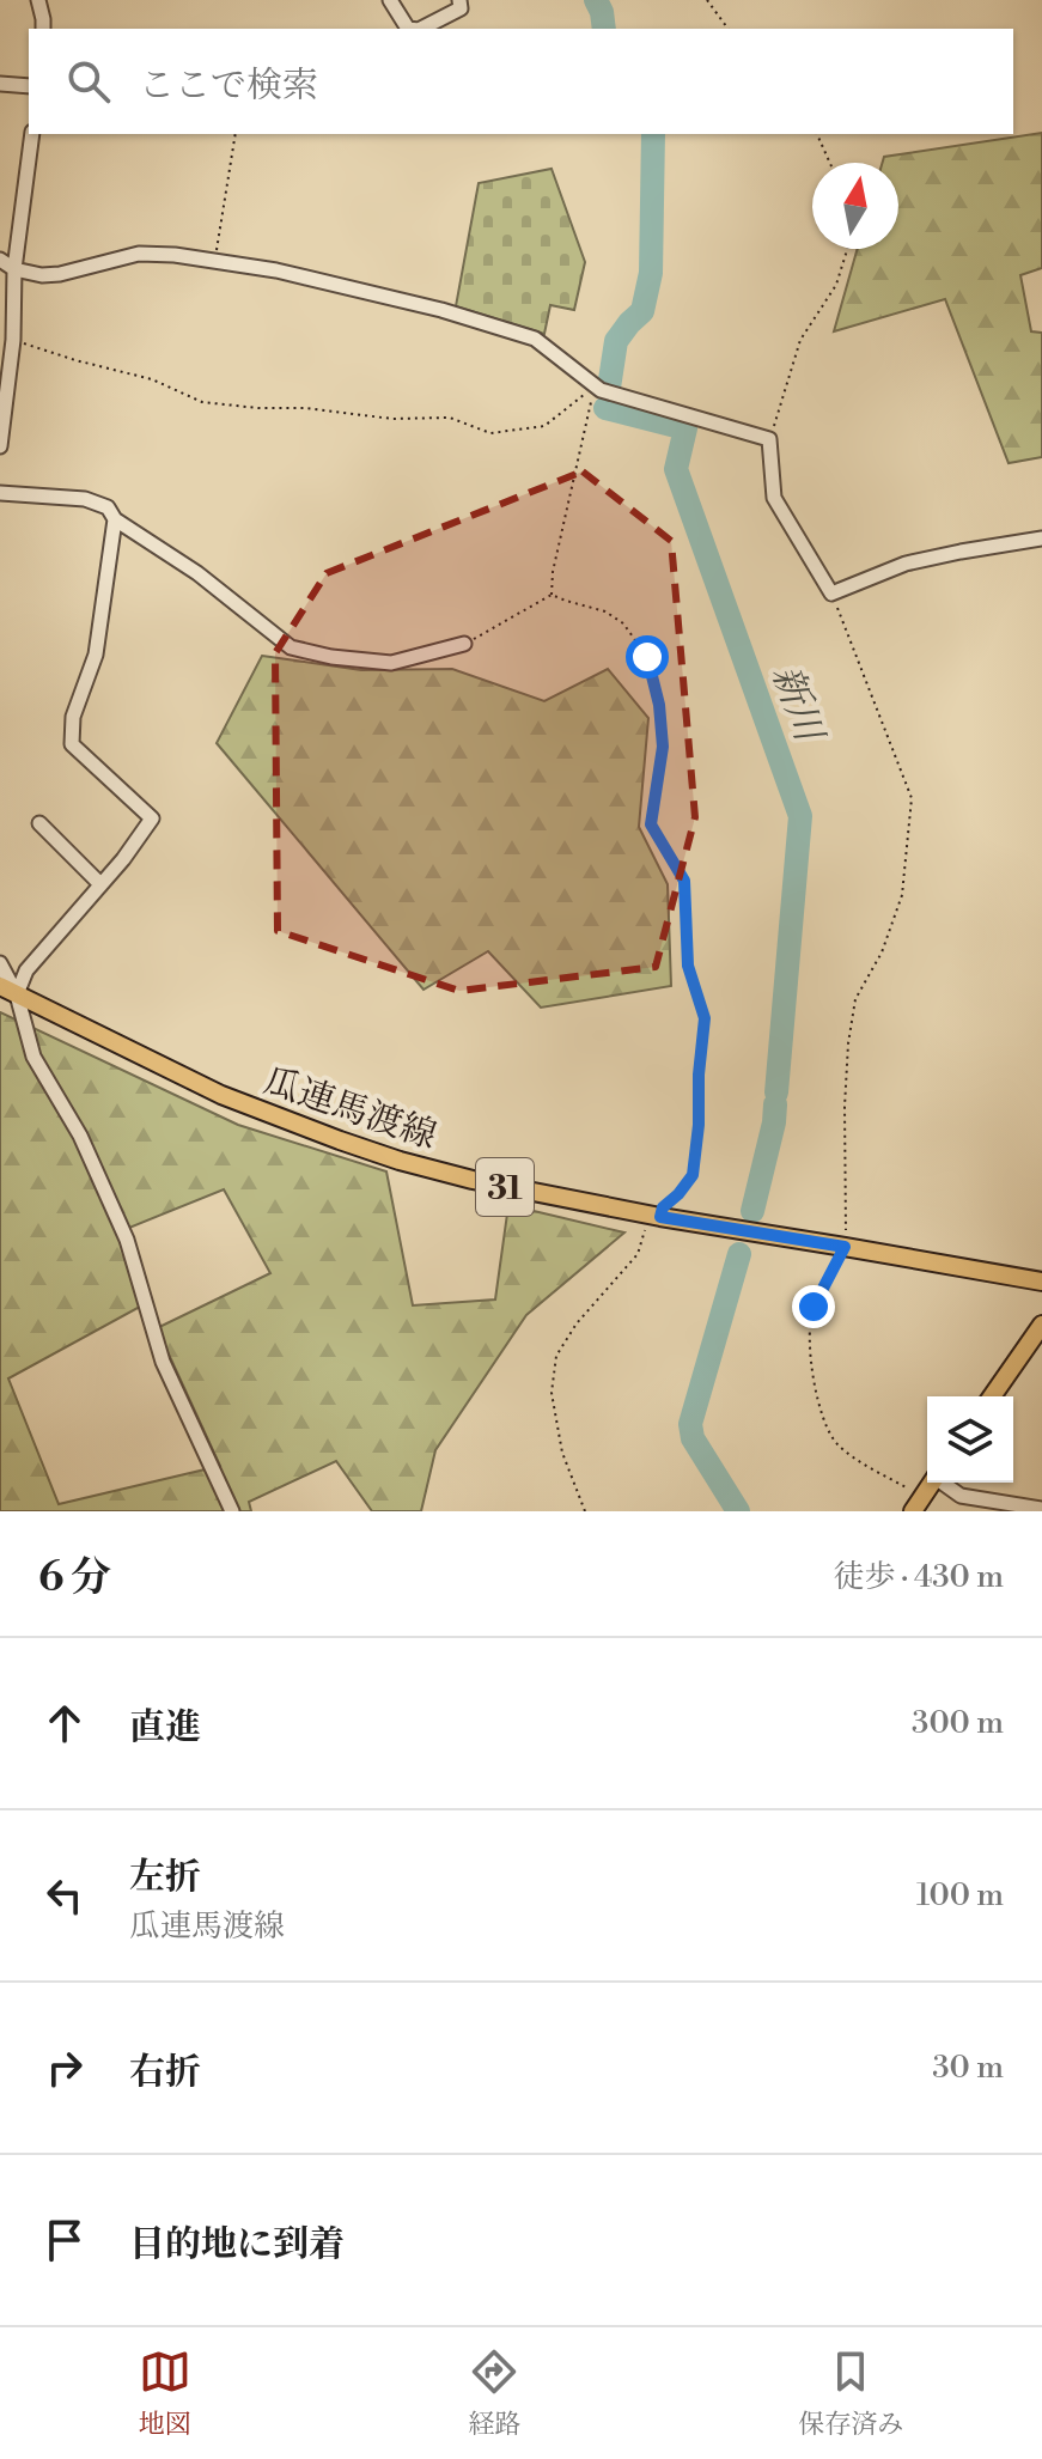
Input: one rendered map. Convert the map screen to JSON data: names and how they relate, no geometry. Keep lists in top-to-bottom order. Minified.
{"streets":{"main road":["瓜連馬渡線","31"]},"water":["新川"],"north":"top","page":{"search":"ここで検索","heading":["6 分","徒歩 · 430 m"],"list":[["直進","300 m"],["左折","瓜連馬渡線","100 m"],["右折","30 m"],"目的地に到着"],"nav":["地図","経路","保存済み"]}}
